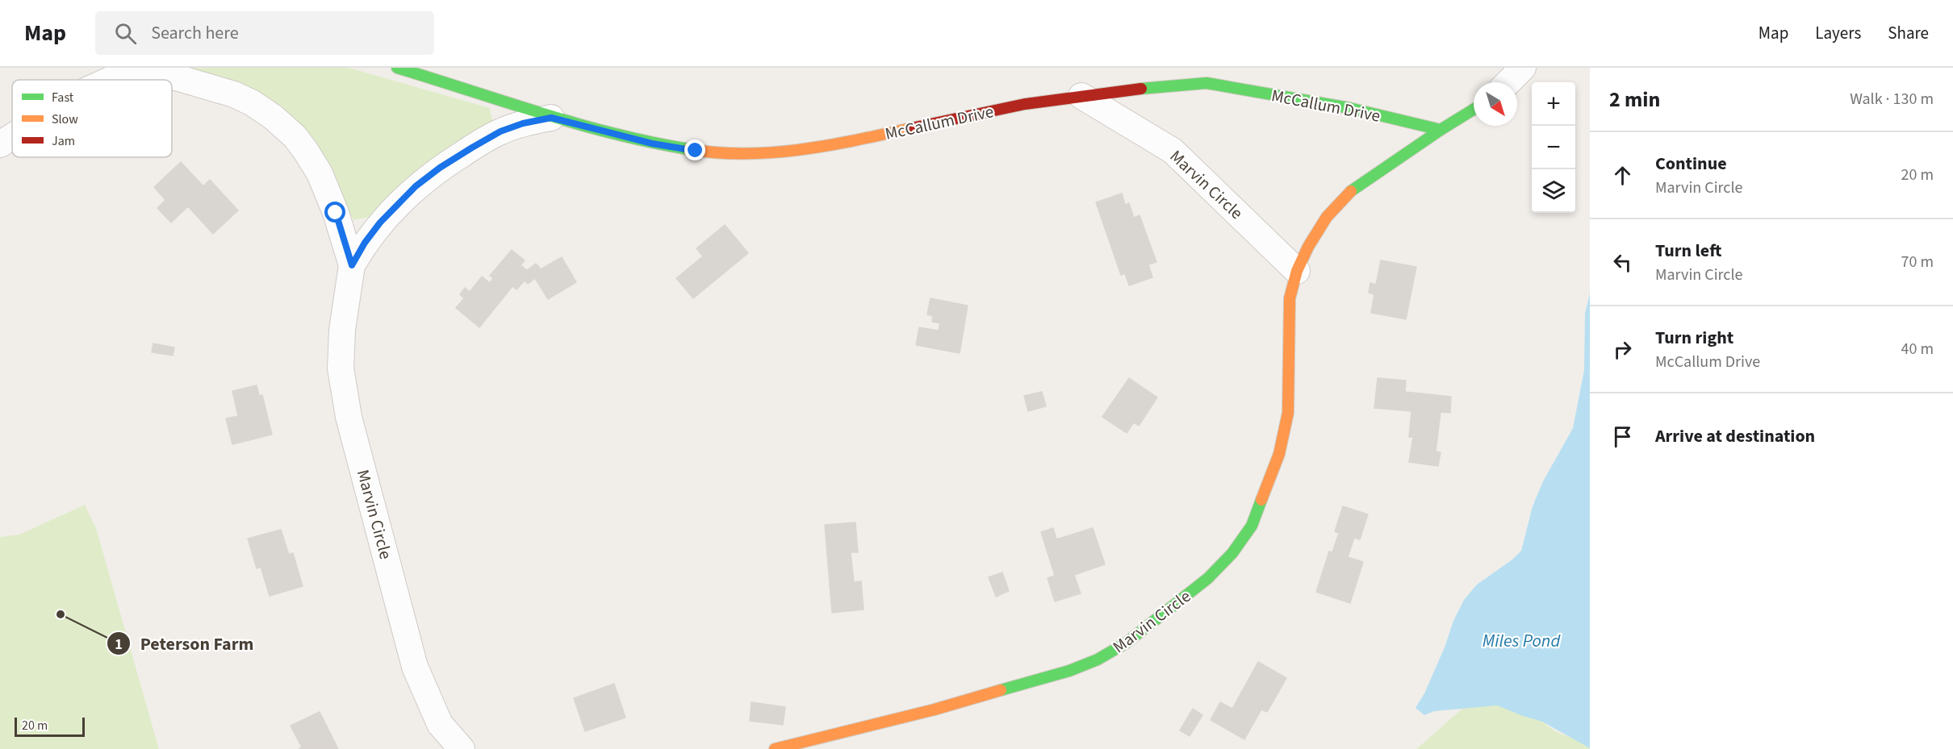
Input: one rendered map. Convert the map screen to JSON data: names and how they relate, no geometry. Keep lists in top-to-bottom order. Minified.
{"streets":{"street":["McCallum Drive","Marvin Circle"]},"crossings":[["McCallum Drive","Marvin Circle"]],"water":["Miles Pond"],"places":["Peterson Farm"],"legend":["Fast","Slow","Jam"],"scale_bar":"20 m","north":"bottom right","page":{"header":"Map","search":"Search here","nav":["Map","Layers","Share"],"heading":["2 min","Walk · 130 m"],"map_buttons":["+","−"],"list":[["Continue","Marvin Circle","20 m"],["Turn left","Marvin Circle","70 m"],["Turn right","McCallum Drive","40 m"],"Arrive at destination"],"scale":"20 m"}}
